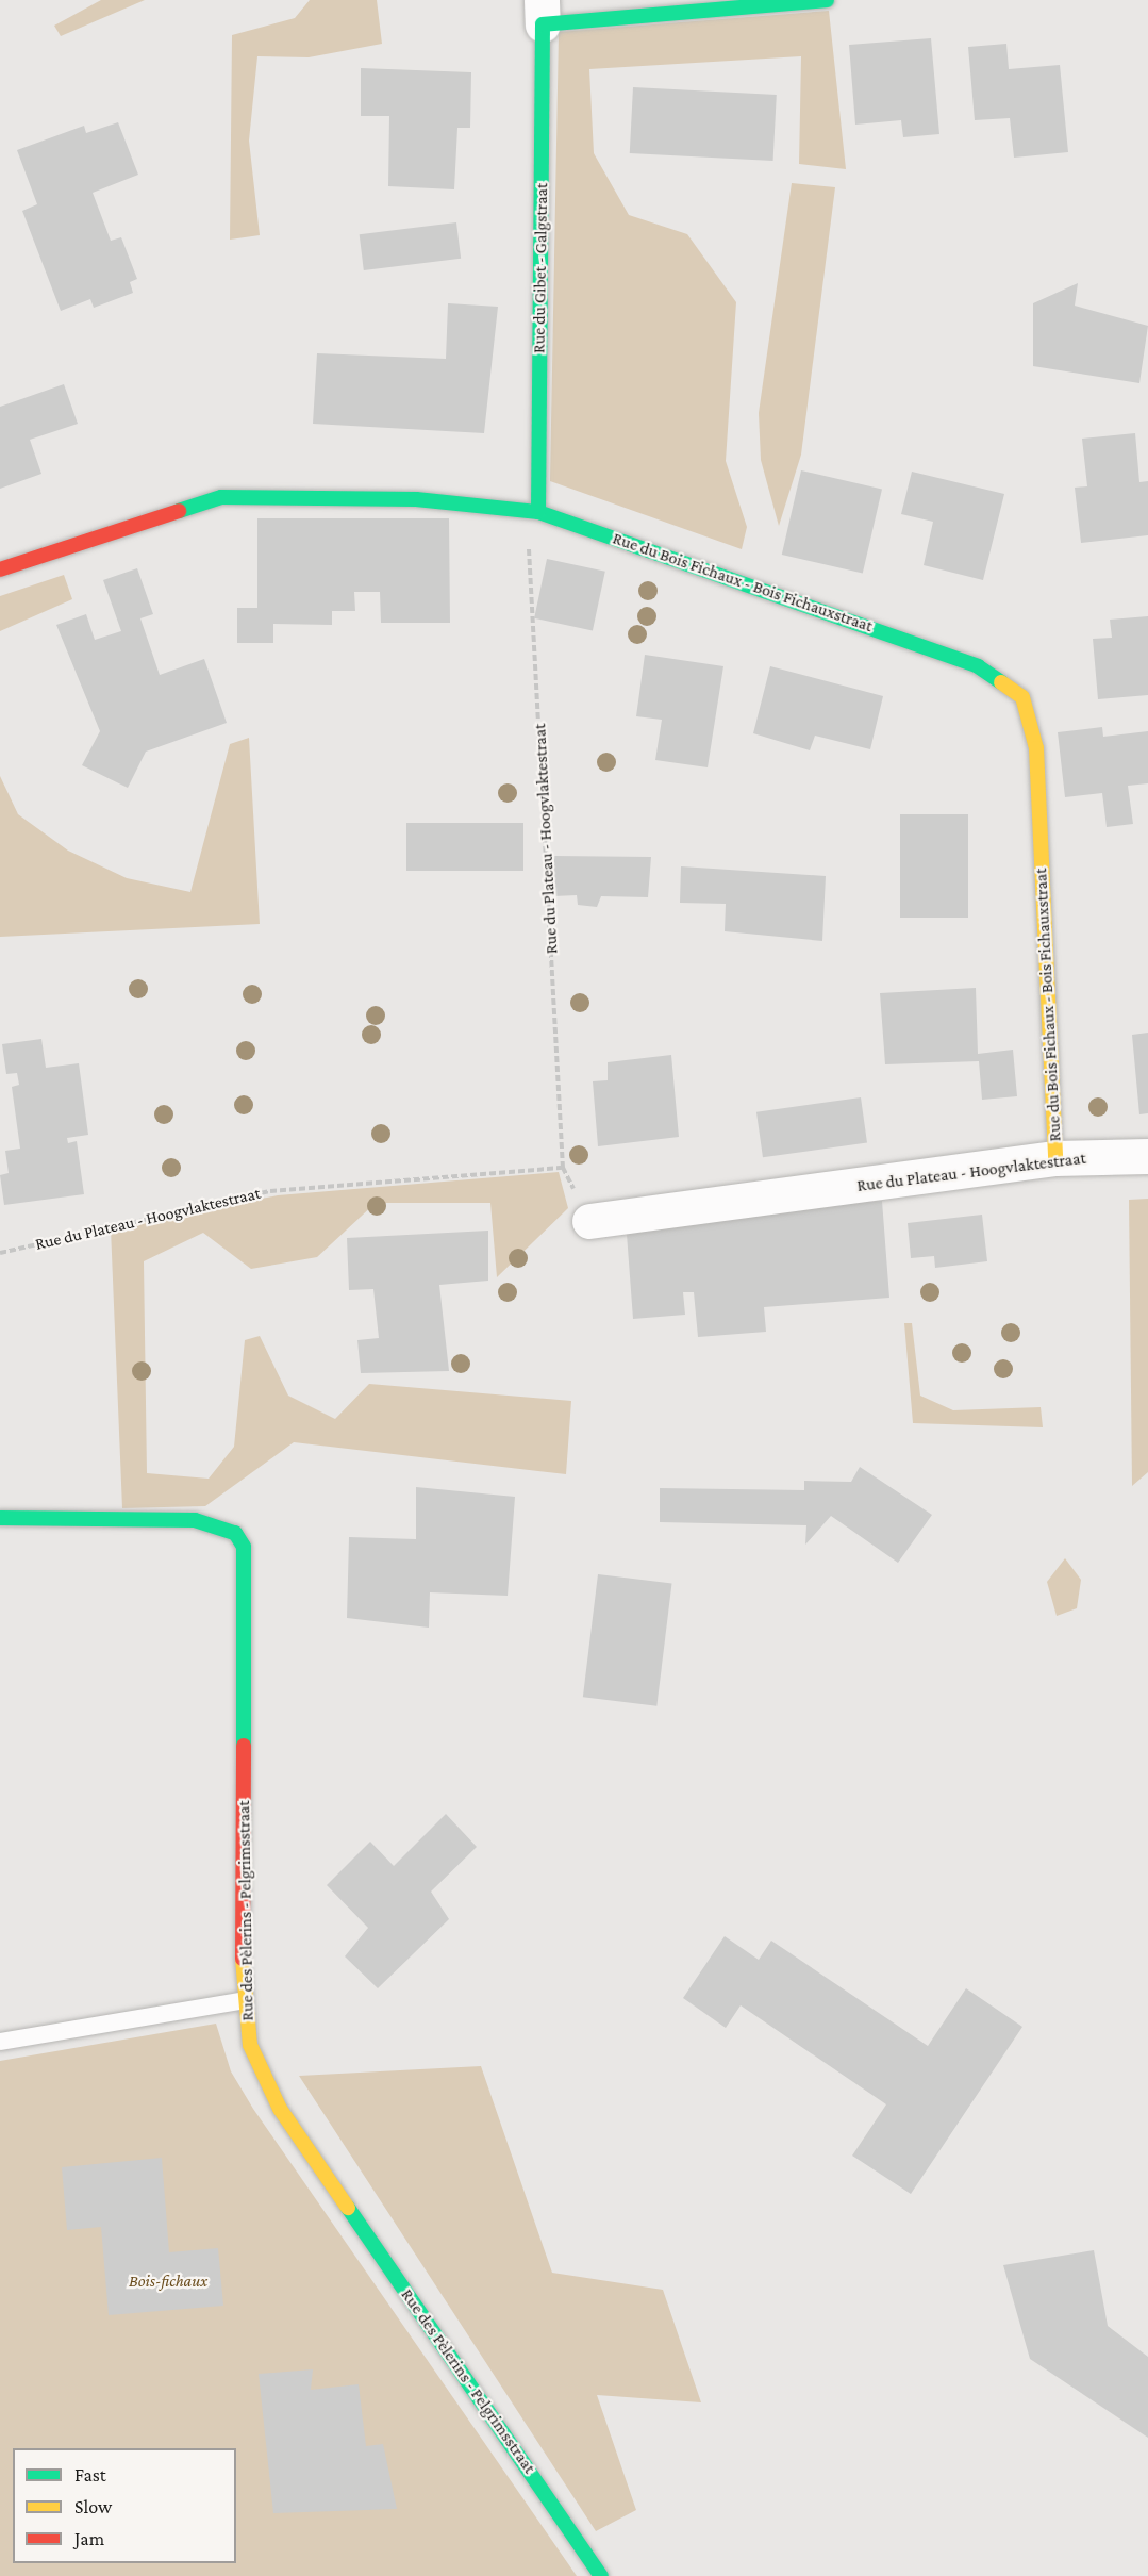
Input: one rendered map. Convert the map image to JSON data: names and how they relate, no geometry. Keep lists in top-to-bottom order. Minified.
{"streets":{"street":["Rue du Gibet - Galgstraat","Rue du Bois Fichaux - Bois Fichauxstraat","Rue du Plateau - Hoogvlaktestraat","Rue des Pèlerins - Pelgrimsstraat"]},"crossings":[["Rue du Gibet - Galgstraat","Rue du Bois Fichaux - Bois Fichauxstraat"],["Rue du Gibet - Galgstraat","Rue du Plateau - Hoogvlaktestraat"],["Rue du Bois Fichaux - Bois Fichauxstraat","Rue du Plateau - Hoogvlaktestraat"]],"parks":["Bois-fichaux"],"legend":["Fast","Slow","Jam"]}
